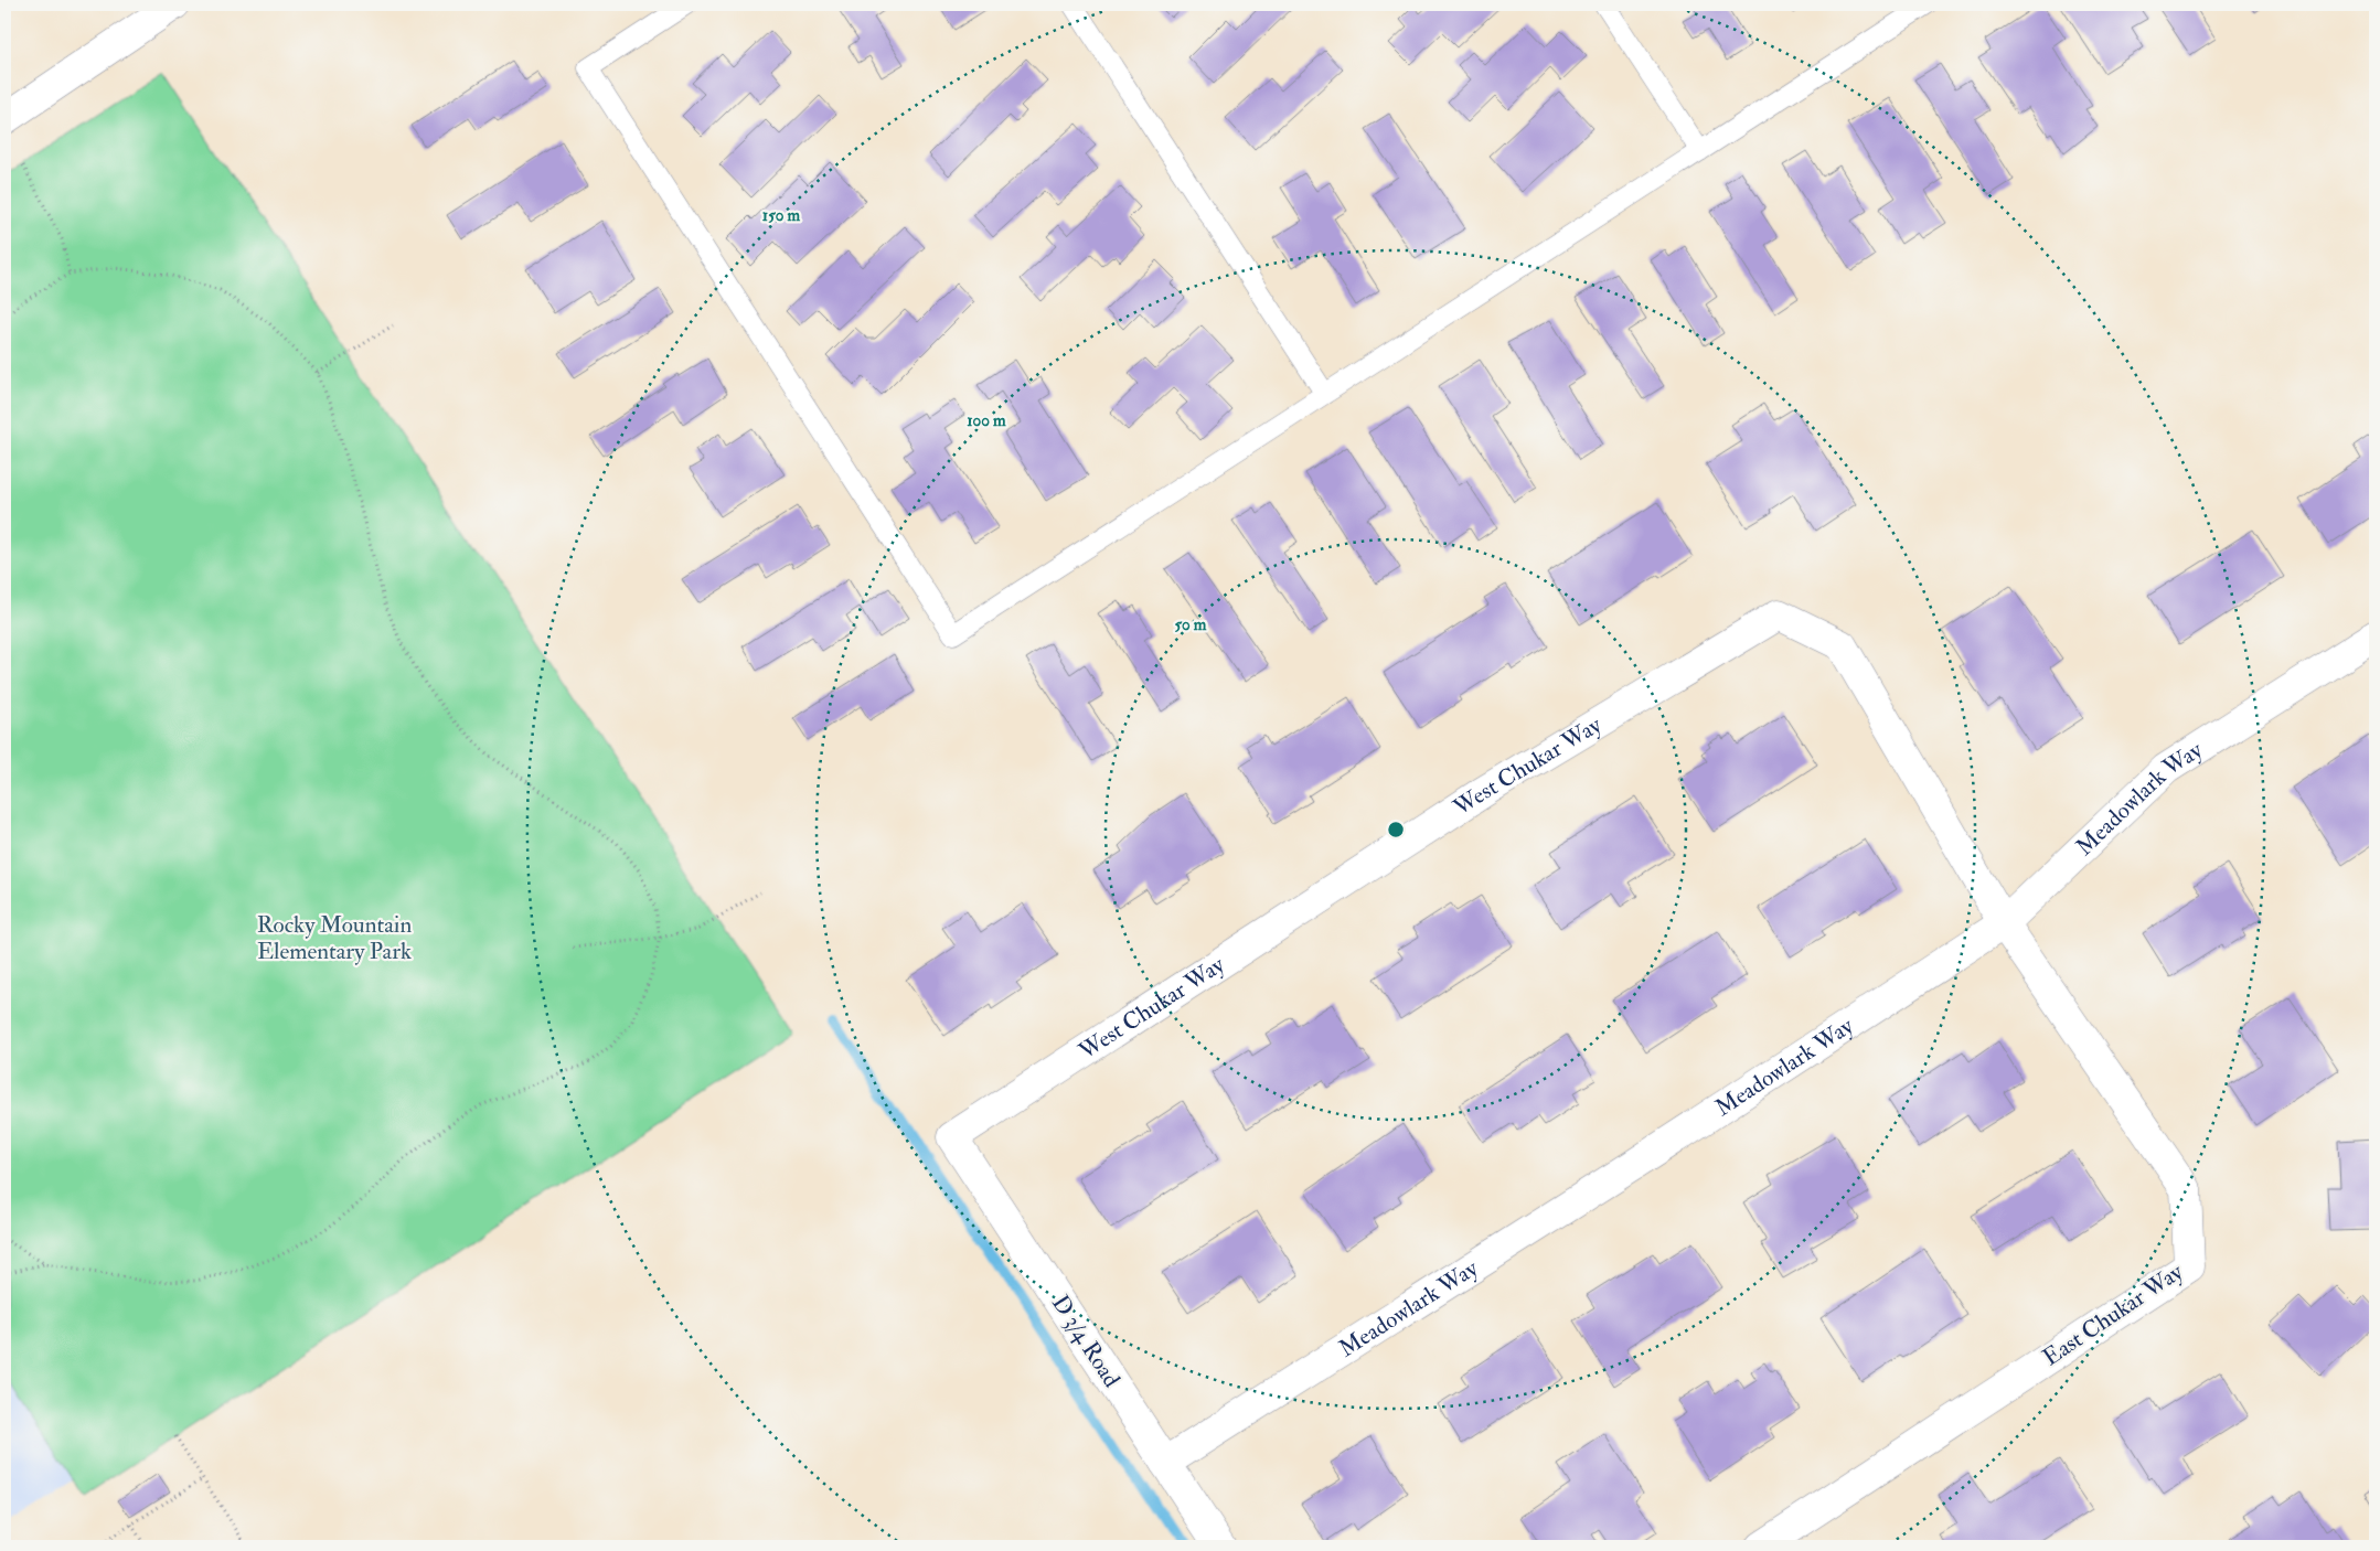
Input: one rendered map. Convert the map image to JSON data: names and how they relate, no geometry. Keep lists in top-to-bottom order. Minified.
{"streets":{"street":["West Chukar Way","Meadowlark Way","East Chukar Way","D 3/4 Road"]},"crossings":[["West Chukar Way","Meadowlark Way"],["West Chukar Way","East Chukar Way"],["West Chukar Way","D 3/4 Road"],["Meadowlark Way","East Chukar Way"],["Meadowlark Way","D 3/4 Road"]],"parks":["Rocky Mountain Elementary Park"],"rings":["150 m","100 m","50 m"]}
